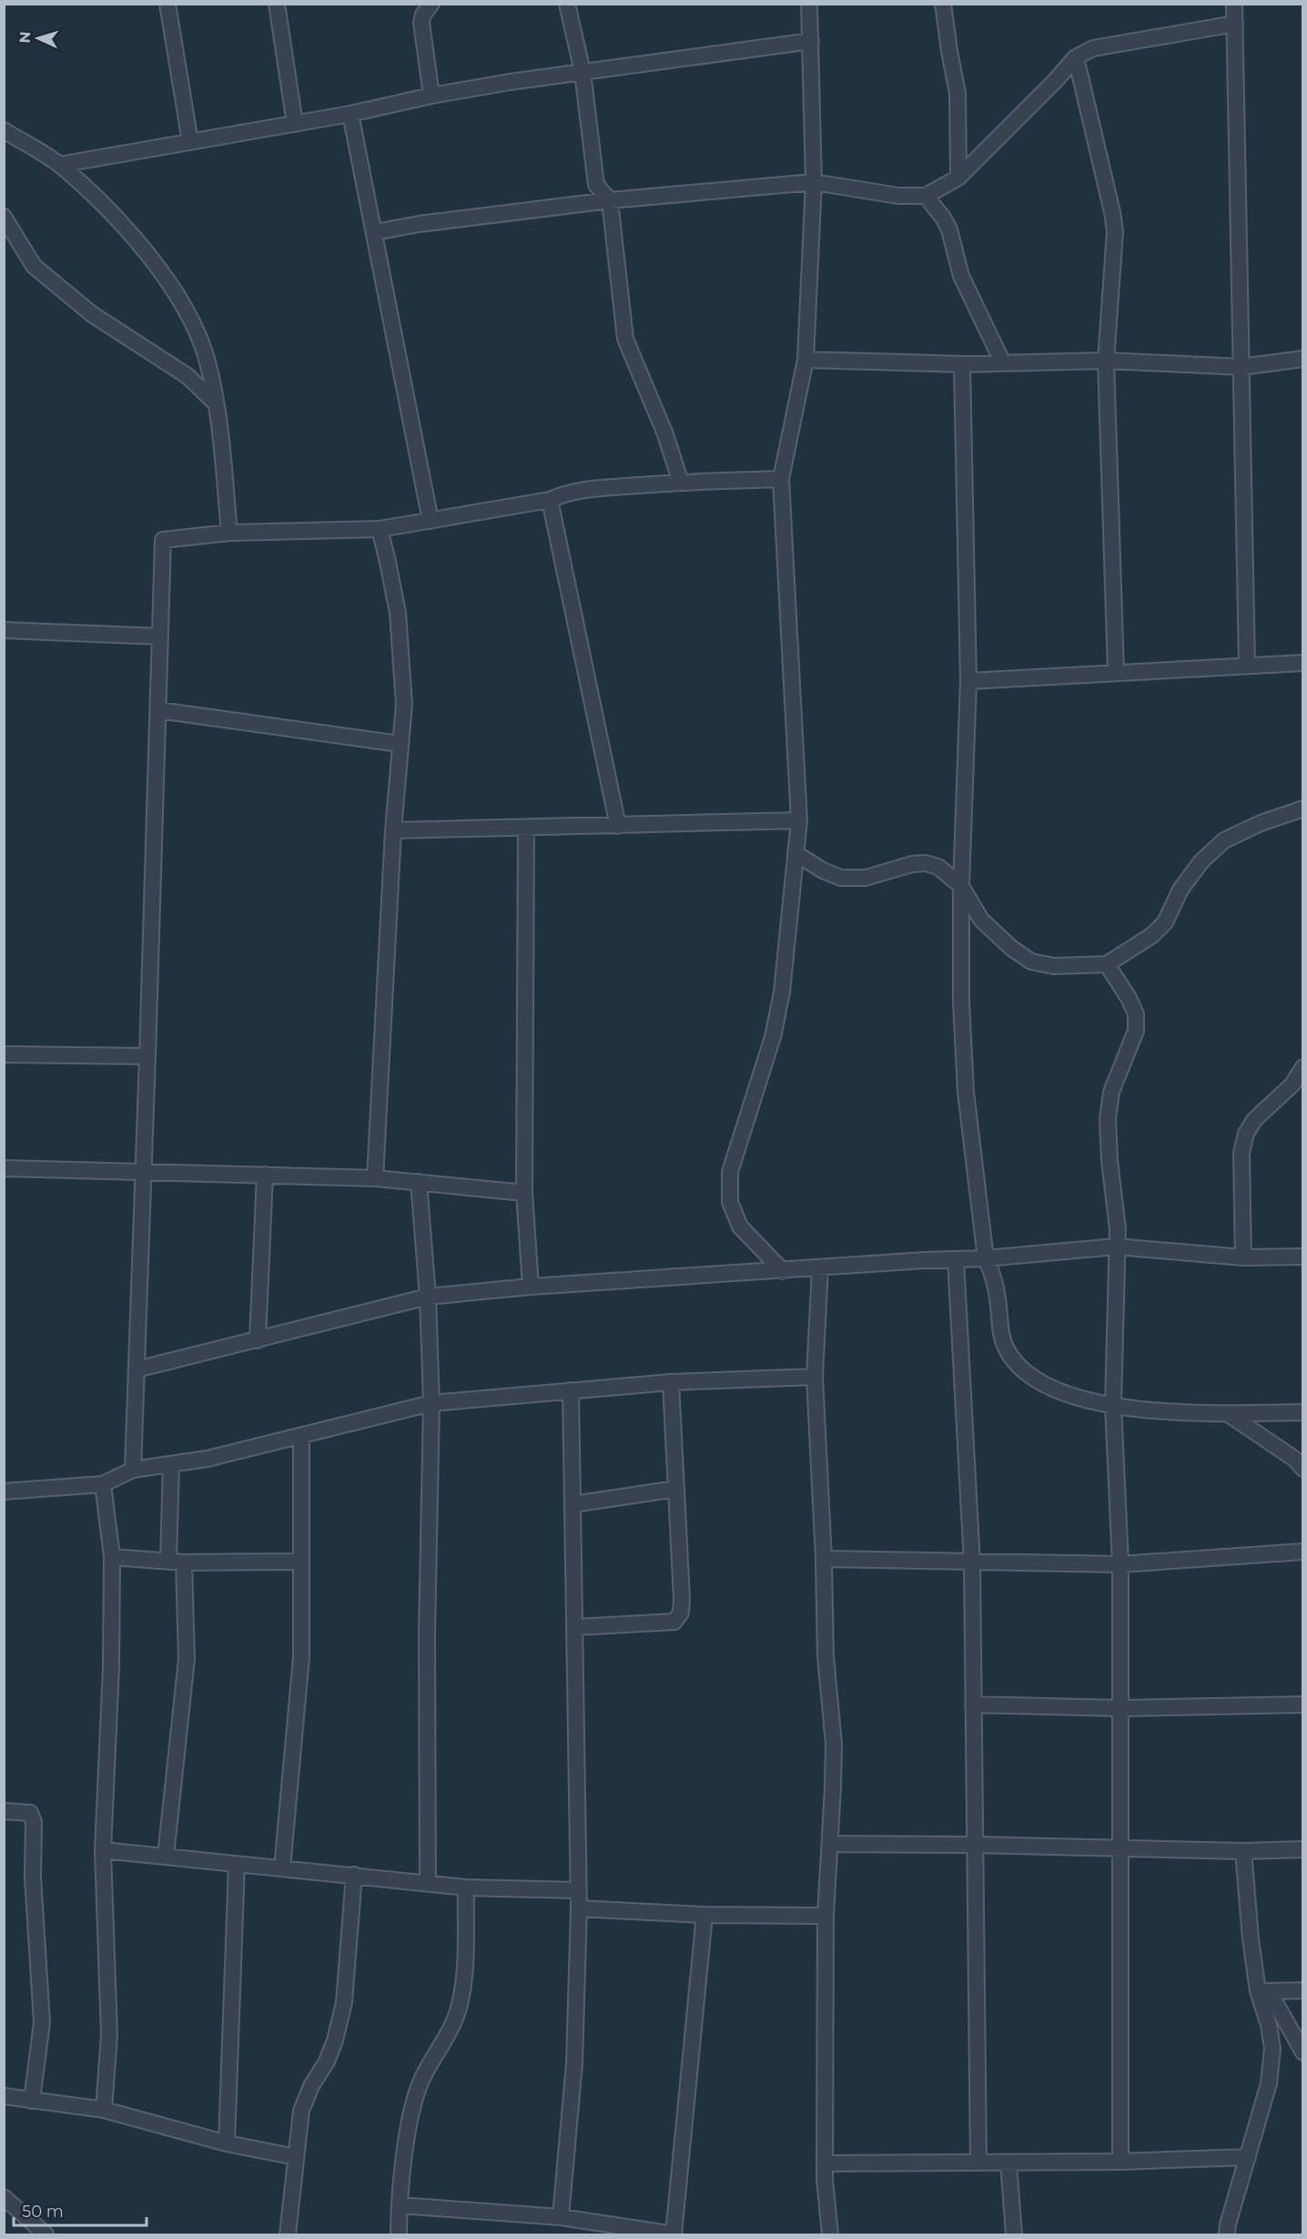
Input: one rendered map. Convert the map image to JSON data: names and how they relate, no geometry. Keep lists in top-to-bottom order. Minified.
{"scale_bar":"50 m","north":"left"}
